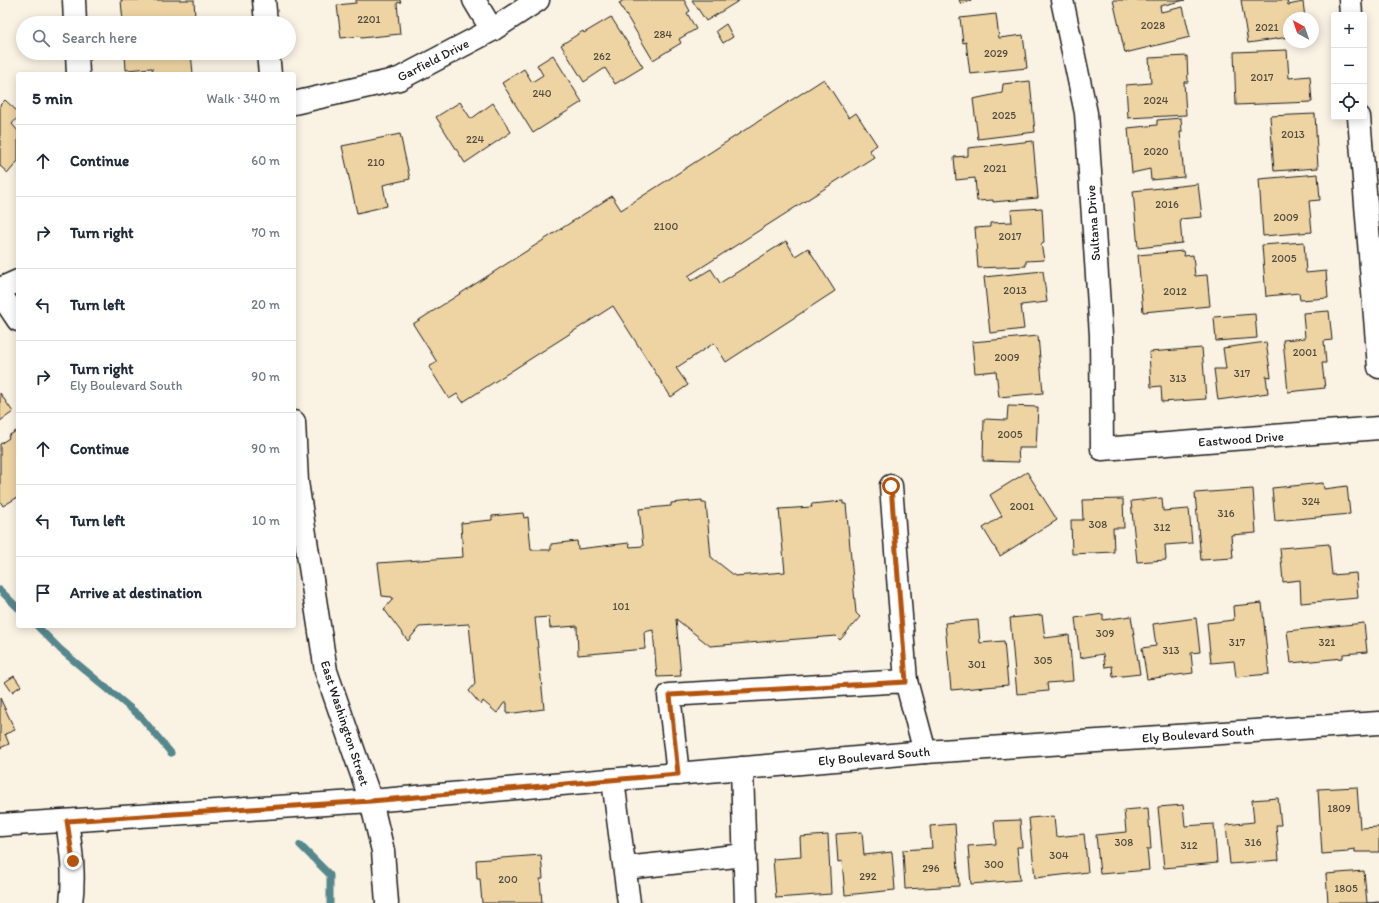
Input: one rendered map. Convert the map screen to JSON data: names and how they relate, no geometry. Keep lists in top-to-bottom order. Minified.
{"streets":{"main road":["Garfield Drive","Sultana Drive","Eastwood Drive","East Washington Street","Ely Boulevard South"]},"crossings":[["Sultana Drive","Eastwood Drive"],["East Washington Street","Ely Boulevard South"]],"house_numbers":["2201","2028","2021","284","2029","262","2017","240","2024","2025","2013","224","2020","210","2021","2016","2009","2100","2017","2005","2013","2012","2001","2009","317","313","2005","324","2001","316","308","312","101","309","317","321","313","305","301","1809","308","316","312","304","300","296","292","200","1805"],"north":"top left","page":{"map_buttons":["+","−"],"search":"Search here","heading":["5 min","Walk · 340 m"],"list":[["Continue","60 m"],["Turn right","70 m"],["Turn left","20 m"],["Turn right","Ely Boulevard South","90 m"],["Continue","90 m"],["Turn left","10 m"],"Arrive at destination"]}}
